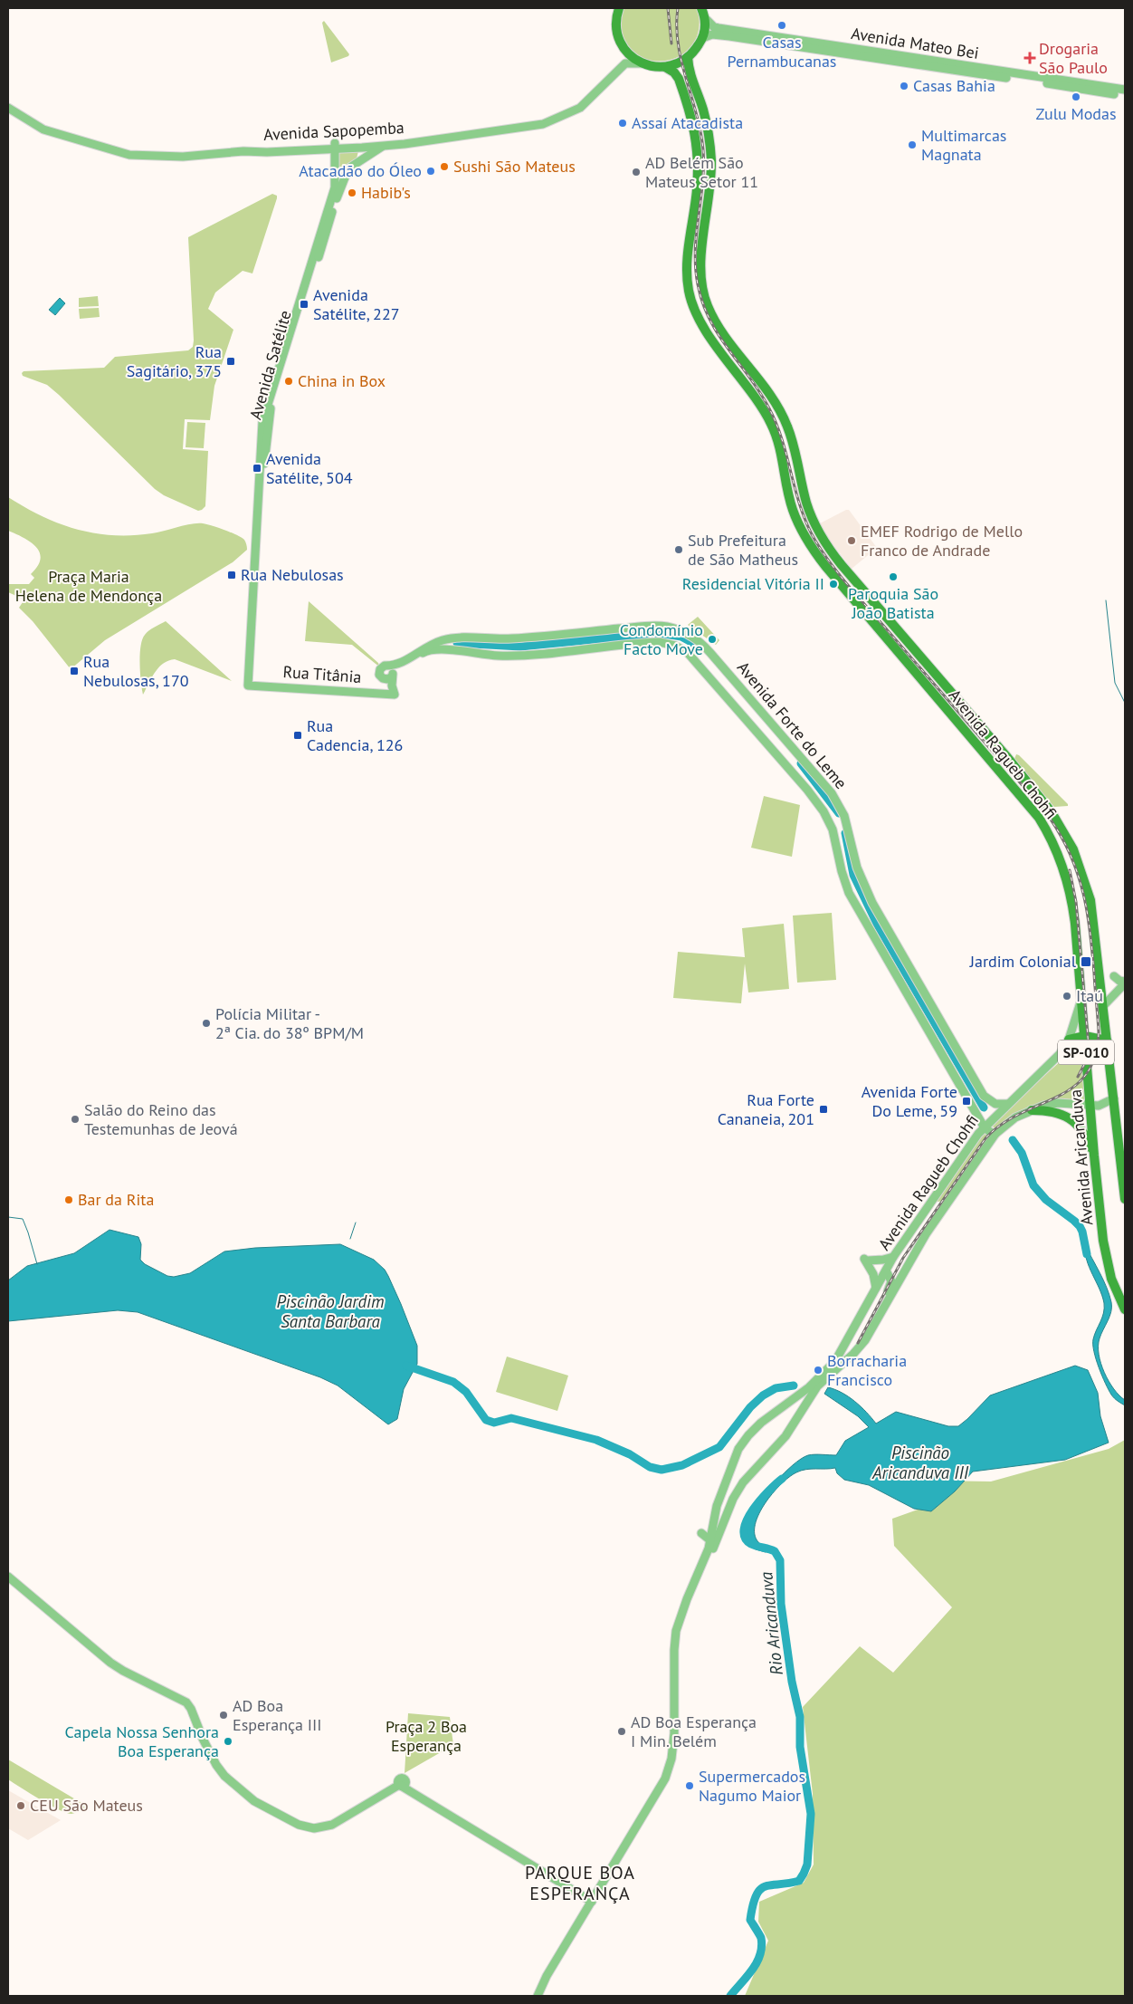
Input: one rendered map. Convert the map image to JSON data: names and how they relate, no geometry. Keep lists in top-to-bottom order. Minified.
{"streets":{"highway":["Avenida Ragueb Chohfi","SP-010","Avenida Aricanduva"],"main road":["Avenida Mateo Bei","Avenida Sapopemba","Avenida Satélite","Rua Titânia","Avenida Forte do Leme"]},"crossings":[["Avenida Sapopemba","Avenida Satélite"],["Avenida Satélite","Rua Titânia"],["Rua Titânia","Avenida Forte do Leme"],["Avenida Forte do Leme","Avenida Ragueb Chohfi"],["Avenida Ragueb Chohfi","SP-010"],["Avenida Ragueb Chohfi","Avenida Aricanduva"]],"districts":["PARQUE BOA ESPERANÇA"],"water":["Piscinão Jardim Santa Barbara","Piscinão Aricanduva III","Rio Aricanduva"],"parks":["Praça Maria Helena de Mendonça","Praça 2 Boa Esperança"],"places":{"other":["Casas Pernambucanas","Casas Bahia","Zulu Modas","Assaí Atacadista","Multimarcas Magnata","Sushi São Mateus","Atacadão do Óleo","AD Belém São Mateus Setor 11","Habib's","China in Box","EMEF Rodrigo de Mello Franco de Andrade","Sub Prefeitura de São Matheus","Paroquia São João Batista","Residencial Vitória II","Condomínio Facto Move","Itaú","Polícia Militar - 2ª Cia. do 38º BPM/M","Salão do Reino das Testemunhas de Jeová","Bar da Rita","Borracharia Francisco","AD Boa Esperança III","AD Boa Esperança I Min. Belém","Capela Nossa Senhora Boa Esperança","Supermercados Nagumo Maior","CEU São Mateus"],"health":["Drogaria São Paulo"],"transit":["Avenida Satélite, 227","Rua Sagitário, 375","Avenida Satélite, 504","Rua Nebulosas","Rua Nebulosas, 170","Rua Cadencia, 126","Jardim Colonial","Avenida Forte Do Leme, 59","Rua Forte Cananeia, 201"]}}
